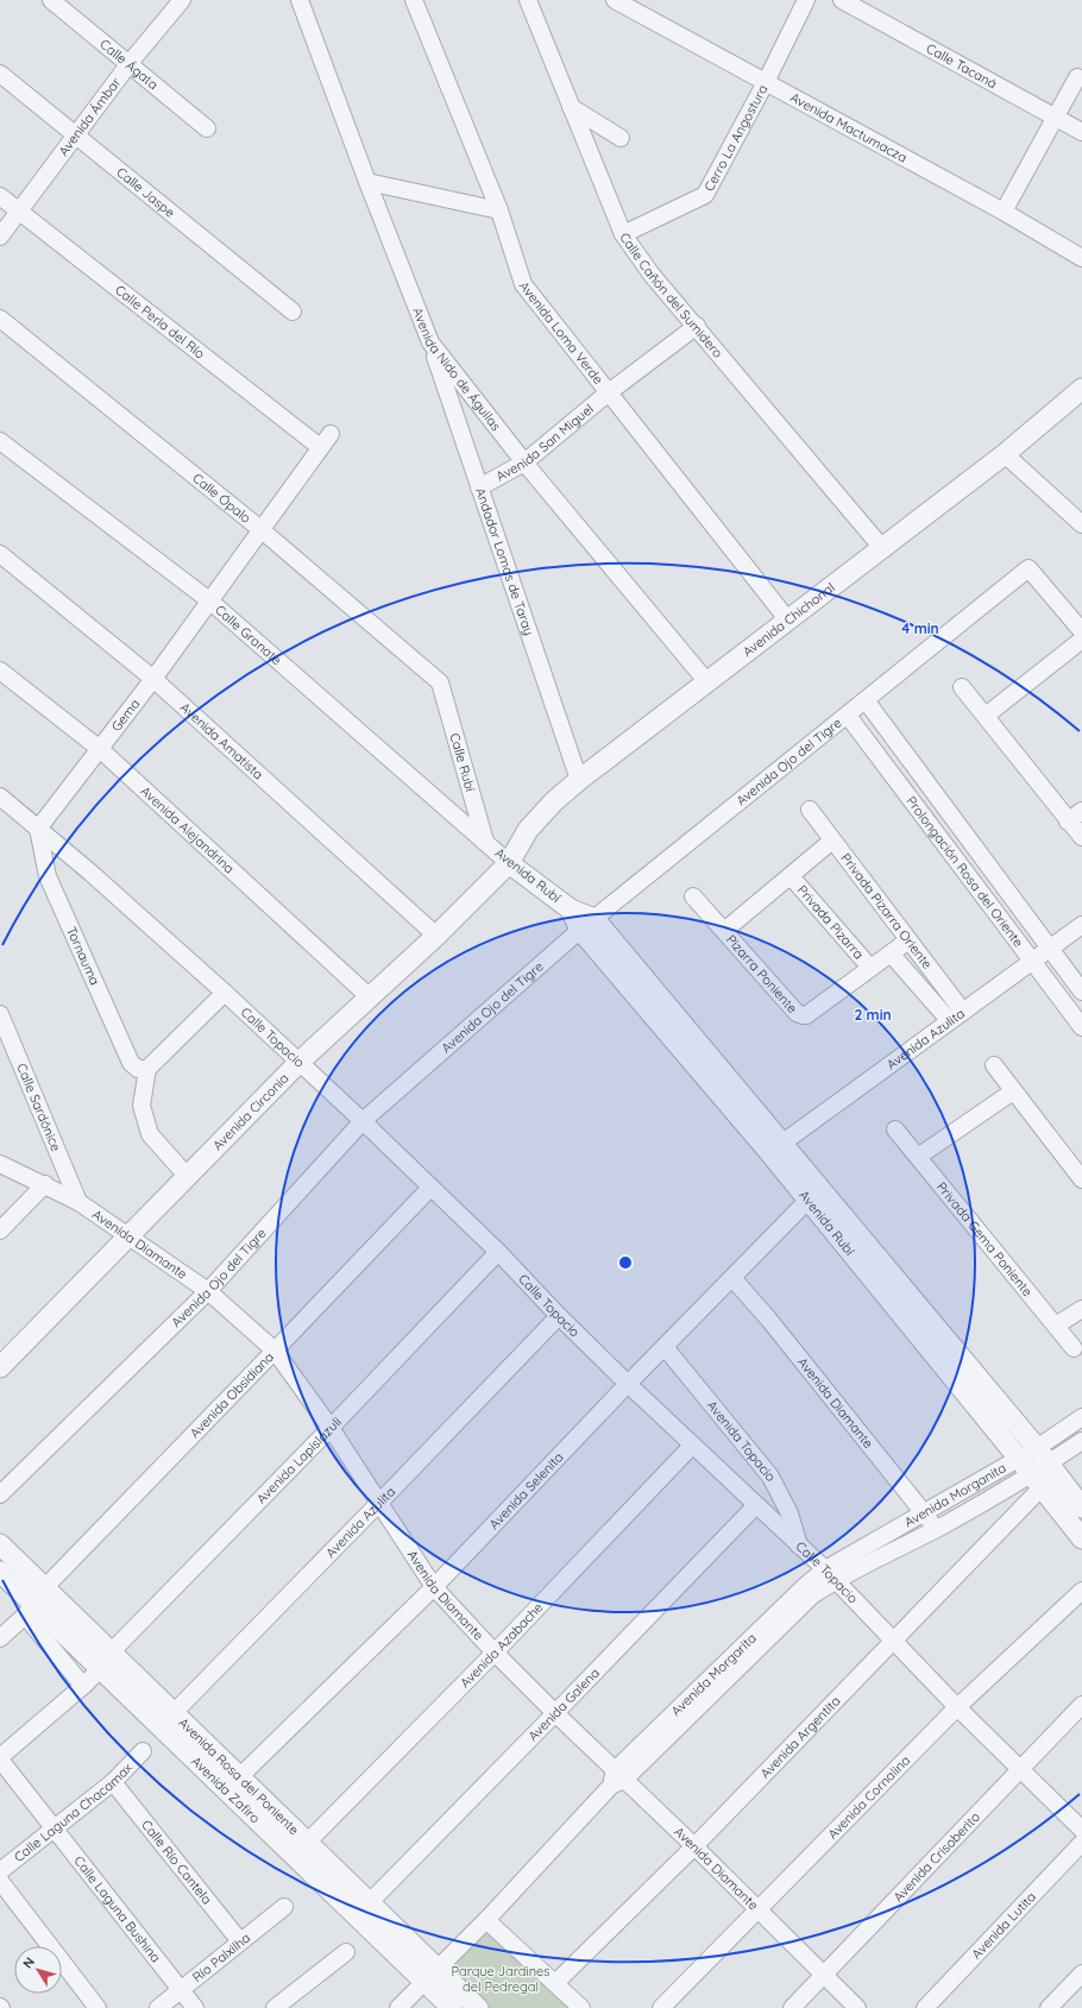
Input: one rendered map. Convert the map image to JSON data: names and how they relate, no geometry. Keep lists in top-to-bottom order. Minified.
{"streets":{"street":["Calle Ágata","Calle Tacaná","Avenida Ámbar","Avenida Mactumacza","Cerro La Angostura","Calle Jaspe","Calle Cañón del Sumidero","Calle Perla del Río","Avenida Loma Verde","Avenida Nido de Águilas","Avenida San Miguel","Calle Ópalo","Andador Lomas de Taray","Avenida Chichonal","Calle Granate","Gema","Avenida Amatista","Calle Rubí","Avenida Ojo del Tigre","Avenida Alejandrina","Prolongación Rosa del Oriente","Avenida Rubí","Privada Pizarra Oriente","Privada Pizarra","Tornauma","Pizarra Poniente","Calle Topacio","Avenida Azulita","Calle Sardónice","Avenida Circonia","Privada Gema Poniente","Avenida Diamante","Avenida Obsidiana","Avenida Topacio","Avenida Lapislázuli","Avenida Selenita","Avenida Morganita","Avenida Azabache","Avenida Morgarita","Avenida Galena","Avenida Argentita","Avenida Rosa del Poniente","Avenida Zafiro","Avenida Cornalina","Calle Laguna Chacamax","Avenida Crisoberito","Calle Río Cantela","Calle Laguna Bushina","Avenida Lutita","Río Palxilha"]},"crossings":[["Calle Ágata","Avenida Ámbar"],["Avenida Ámbar","Calle Jaspe"],["Avenida Ámbar","Calle Perla del Río"],["Avenida Mactumacza","Cerro La Angostura"],["Cerro La Angostura","Calle Cañón del Sumidero"],["Calle Cañón del Sumidero","Avenida San Miguel"],["Calle Cañón del Sumidero","Avenida Chichonal"],["Calle Perla del Río","Gema"],["Avenida Loma Verde","Avenida San Miguel"],["Avenida Loma Verde","Avenida Chichonal"],["Avenida Nido de Águilas","Avenida San Miguel"],["Avenida Nido de Águilas","Andador Lomas de Taray"],["Avenida Nido de Águilas","Avenida Chichonal"],["Avenida San Miguel","Andador Lomas de Taray"],["Calle Ópalo","Gema"],["Calle Ópalo","Calle Rubí"],["Andador Lomas de Taray","Avenida Chichonal"],["Avenida Chichonal","Avenida Rubí"],["Avenida Chichonal","Avenida Circonia"],["Calle Granate","Gema"],["Calle Granate","Calle Rubí"],["Calle Granate","Avenida Rubí"],["Gema","Avenida Amatista"],["Gema","Avenida Alejandrina"],["Gema","Tornauma"],["Gema","Calle Topacio"],["Avenida Amatista","Avenida Circonia"],["Calle Rubí","Avenida Rubí"],["Avenida Ojo del Tigre","Prolongación Rosa del Oriente"],["Avenida Ojo del Tigre","Avenida Rubí"],["Avenida Ojo del Tigre","Calle Topacio"],["Avenida Ojo del Tigre","Avenida Diamante"],["Avenida Alejandrina","Avenida Circonia"],["Prolongación Rosa del Oriente","Avenida Azulita"],["Avenida Rubí","Avenida Azulita"],["Avenida Rubí","Avenida Circonia"],["Avenida Rubí","Avenida Selenita"],["Avenida Rubí","Avenida Morganita"],["Avenida Rubí","Avenida Argentita"],["Privada Pizarra Oriente","Avenida Azulita"],["Privada Pizarra","Pizarra Poniente"],["Tornauma","Calle Topacio"],["Calle Topacio","Avenida Azulita"],["Calle Topacio","Avenida Circonia"],["Calle Topacio","Avenida Obsidiana"],["Calle Topacio","Avenida Topacio"],["Calle Topacio","Avenida Lapislázuli"],["Calle Topacio","Avenida Selenita"],["Calle Topacio","Avenida Morganita"],["Calle Topacio","Avenida Azabache"],["Calle Topacio","Avenida Morgarita"],["Calle Topacio","Avenida Galena"],["Calle Topacio","Avenida Argentita"],["Calle Topacio","Avenida Cornalina"],["Calle Topacio","Avenida Crisoberito"],["Avenida Azulita","Avenida Diamante"],["Avenida Azulita","Avenida Rosa del Poniente"],["Avenida Azulita","Avenida Zafiro"],["Calle Sardónice","Avenida Diamante"],["Avenida Circonia","Avenida Diamante"],["Avenida Diamante","Avenida Obsidiana"],["Avenida Diamante","Avenida Lapislázuli"],["Avenida Diamante","Avenida Selenita"],["Avenida Diamante","Avenida Morganita"],["Avenida Diamante","Avenida Azabache"],["Avenida Diamante","Avenida Morgarita"],["Avenida Diamante","Avenida Galena"],["Avenida Diamante","Avenida Argentita"],["Avenida Diamante","Avenida Cornalina"],["Avenida Diamante","Avenida Crisoberito"],["Avenida Obsidiana","Avenida Zafiro"],["Avenida Topacio","Avenida Selenita"],["Avenida Lapislázuli","Avenida Zafiro"],["Avenida Lapislázuli","Calle Laguna Bushina"],["Avenida Selenita","Avenida Rosa del Poniente"],["Avenida Morganita","Avenida Morgarita"],["Avenida Morganita","Avenida Argentita"],["Avenida Azabache","Avenida Rosa del Poniente"],["Avenida Morgarita","Avenida Rosa del Poniente"],["Avenida Morgarita","Avenida Zafiro"],["Avenida Galena","Avenida Rosa del Poniente"],["Avenida Rosa del Poniente","Avenida Zafiro"],["Calle Laguna Chacamax","Calle Río Cantela"],["Calle Laguna Chacamax","Calle Laguna Bushina"],["Calle Río Cantela","Río Palxilha"],["Calle Laguna Bushina","Río Palxilha"]],"parks":["Parque Jardines del Pedregal"],"north":"top left","rings":["4 min","2 min"]}
